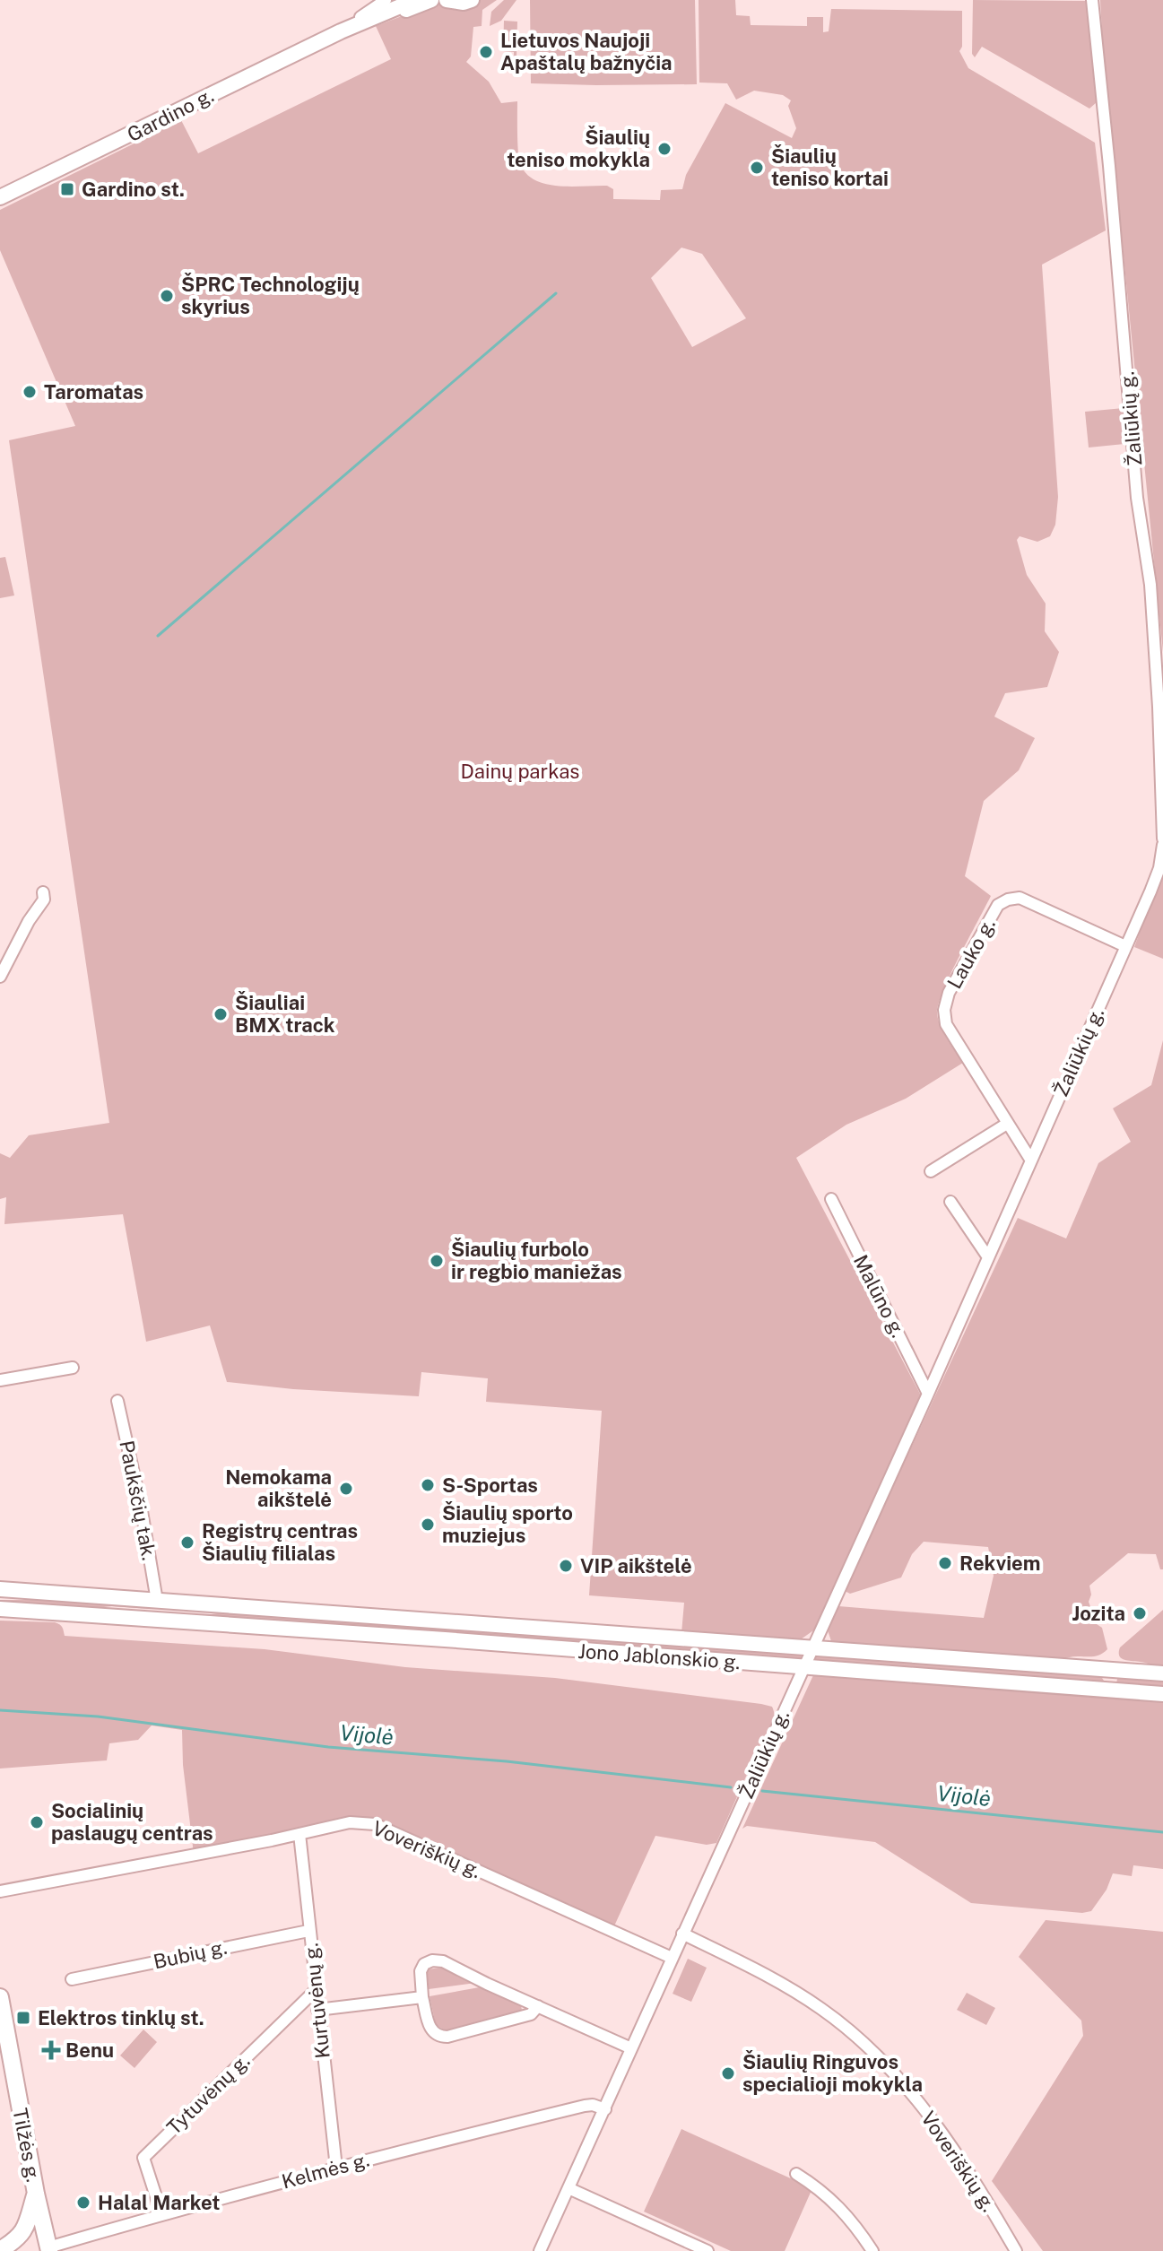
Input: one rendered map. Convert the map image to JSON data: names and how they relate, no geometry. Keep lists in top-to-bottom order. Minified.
{"streets":{"highway":["Tilžės g."],"main road":["Gardino g.","Jono Jablonskio g."],"street":["Žaliūkių g.","Lauko g.","Malūno g.","Paukščių tak.","Voveriškių g.","Bubių g.","Kurtuvėnų g.","Tytuvėnų g.","Kelmės g."]},"crossings":[["Žaliūkių g.","Lauko g."],["Žaliūkių g.","Malūno g."],["Žaliūkių g.","Jono Jablonskio g."],["Žaliūkių g.","Voveriškių g."],["Žaliūkių g.","Kelmės g."],["Paukščių tak.","Jono Jablonskio g."],["Voveriškių g.","Kurtuvėnų g."],["Bubių g.","Kurtuvėnų g."],["Kurtuvėnų g.","Tytuvėnų g."],["Kurtuvėnų g.","Kelmės g."],["Tytuvėnų g.","Kelmės g."],["Tilžės g.","Kelmės g."]],"water":["Vijolė"],"parks":["Dainų parkas"],"places":{"other":["Lietuvos Naujoji Apaštalų bažnyčia","Šiaulių teniso mokykla","Šiaulių teniso kortai","ŠPRC Technologijų skyrius","Taromatas","Šiauliai BMX track","Šiaulių furbolo ir regbio maniežas","S-Sportas","Nemokama aikštelė","Šiaulių sporto muziejus","Registrų centras Šiaulių filialas","Rekviem","VIP aikštelė","Jozita","Socialinių paslaugų centras","Šiaulių Ringuvos specialioji mokykla","Halal Market"],"transit":["Gardino st.","Elektros tinklų st."],"health":["Benu"]}}
